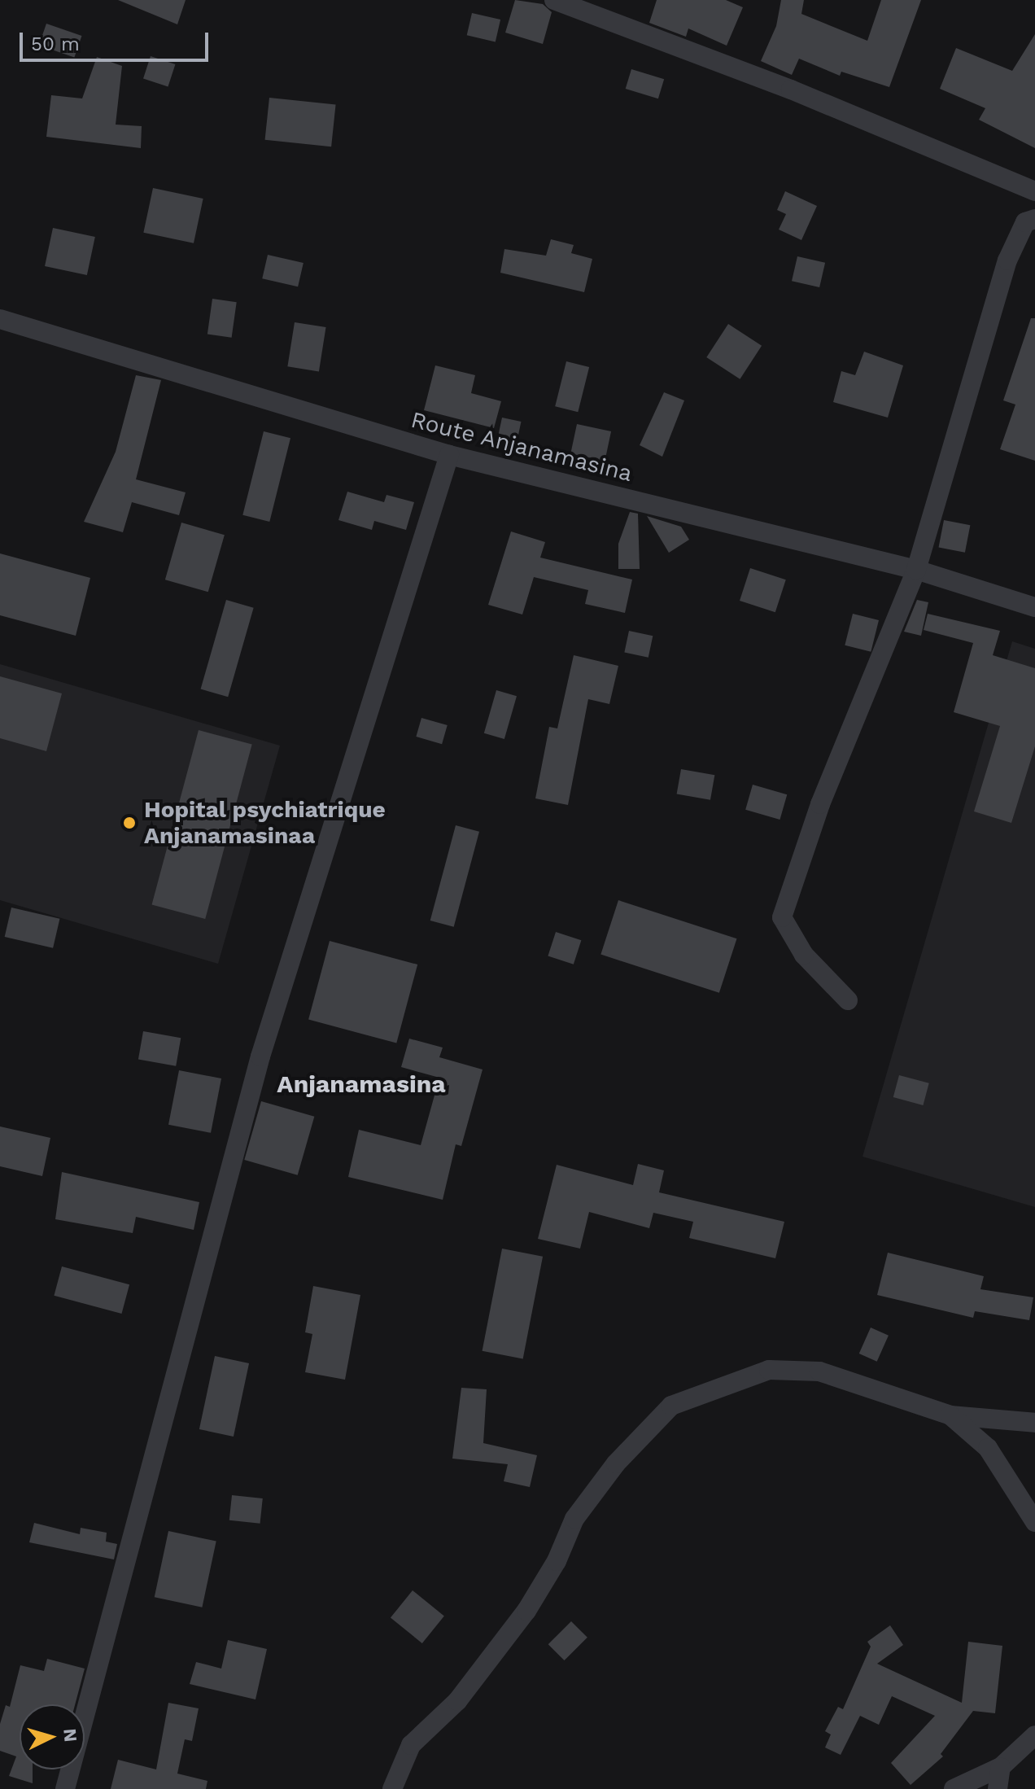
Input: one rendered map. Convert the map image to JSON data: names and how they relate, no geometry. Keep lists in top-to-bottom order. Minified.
{"streets":{"street":["Route Anjanamasina"]},"districts":["Anjanamasina"],"places":["Hopital psychiatrique Anjanamasinaa"],"scale_bar":"50 m","north":"right"}
